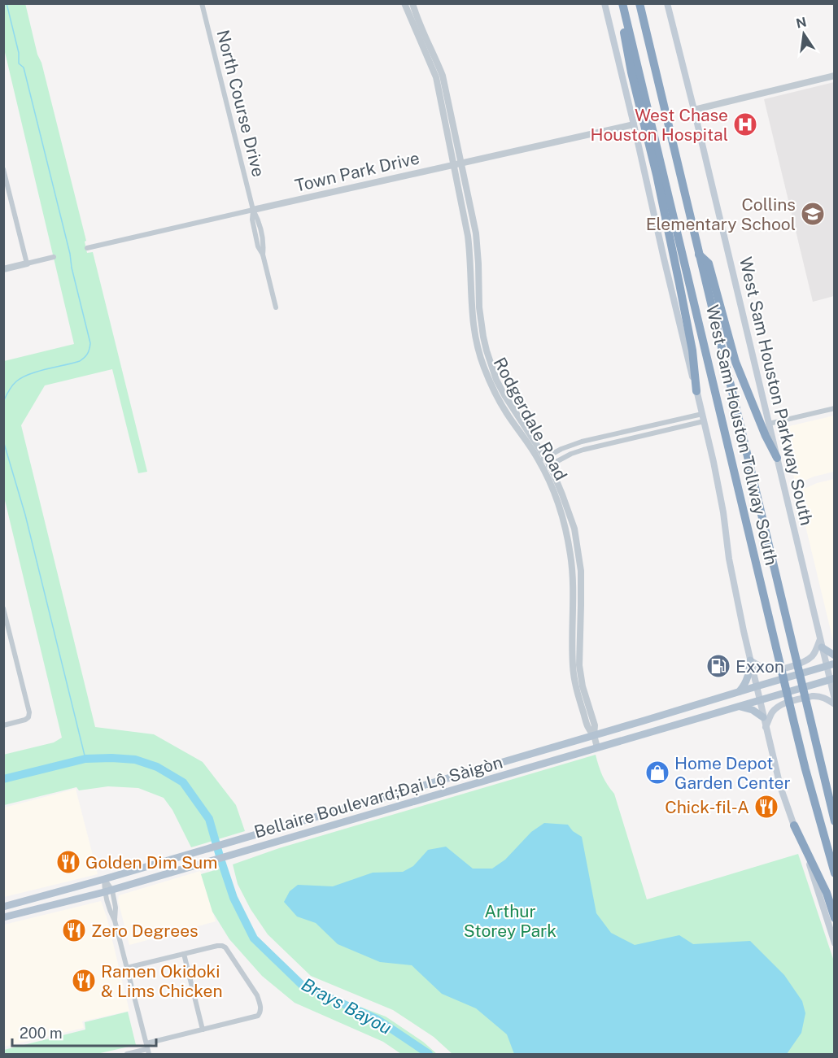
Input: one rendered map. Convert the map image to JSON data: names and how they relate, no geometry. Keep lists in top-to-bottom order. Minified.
{"streets":{"highway":["West Sam Houston Tollway South"],"main road":["West Sam Houston Parkway South","Bellaire Boulevard;Đại Lộ Sàigòn"],"street":["North Course Drive","Town Park Drive","Rodgerdale Road"]},"crossings":[["North Course Drive","Town Park Drive"],["Town Park Drive","Rodgerdale Road"],["West Sam Houston Parkway South","Bellaire Boulevard;Đại Lộ Sàigòn"],["Rodgerdale Road","Bellaire Boulevard;Đại Lộ Sàigòn"]],"water":["Brays Bayou"],"parks":["Arthur Storey Park"],"places":{"hospital":["West Chase Houston Hospital"],"school or university":["Collins Elementary School"],"fuel station":["Exxon"],"shop":["Home Depot Garden Center"],"restaurant":["Chick-fil-A","Golden Dim Sum","Zero Degrees","Ramen Okidoki & Lims Chicken"]},"scale_bar":"200 m","north":"top"}
